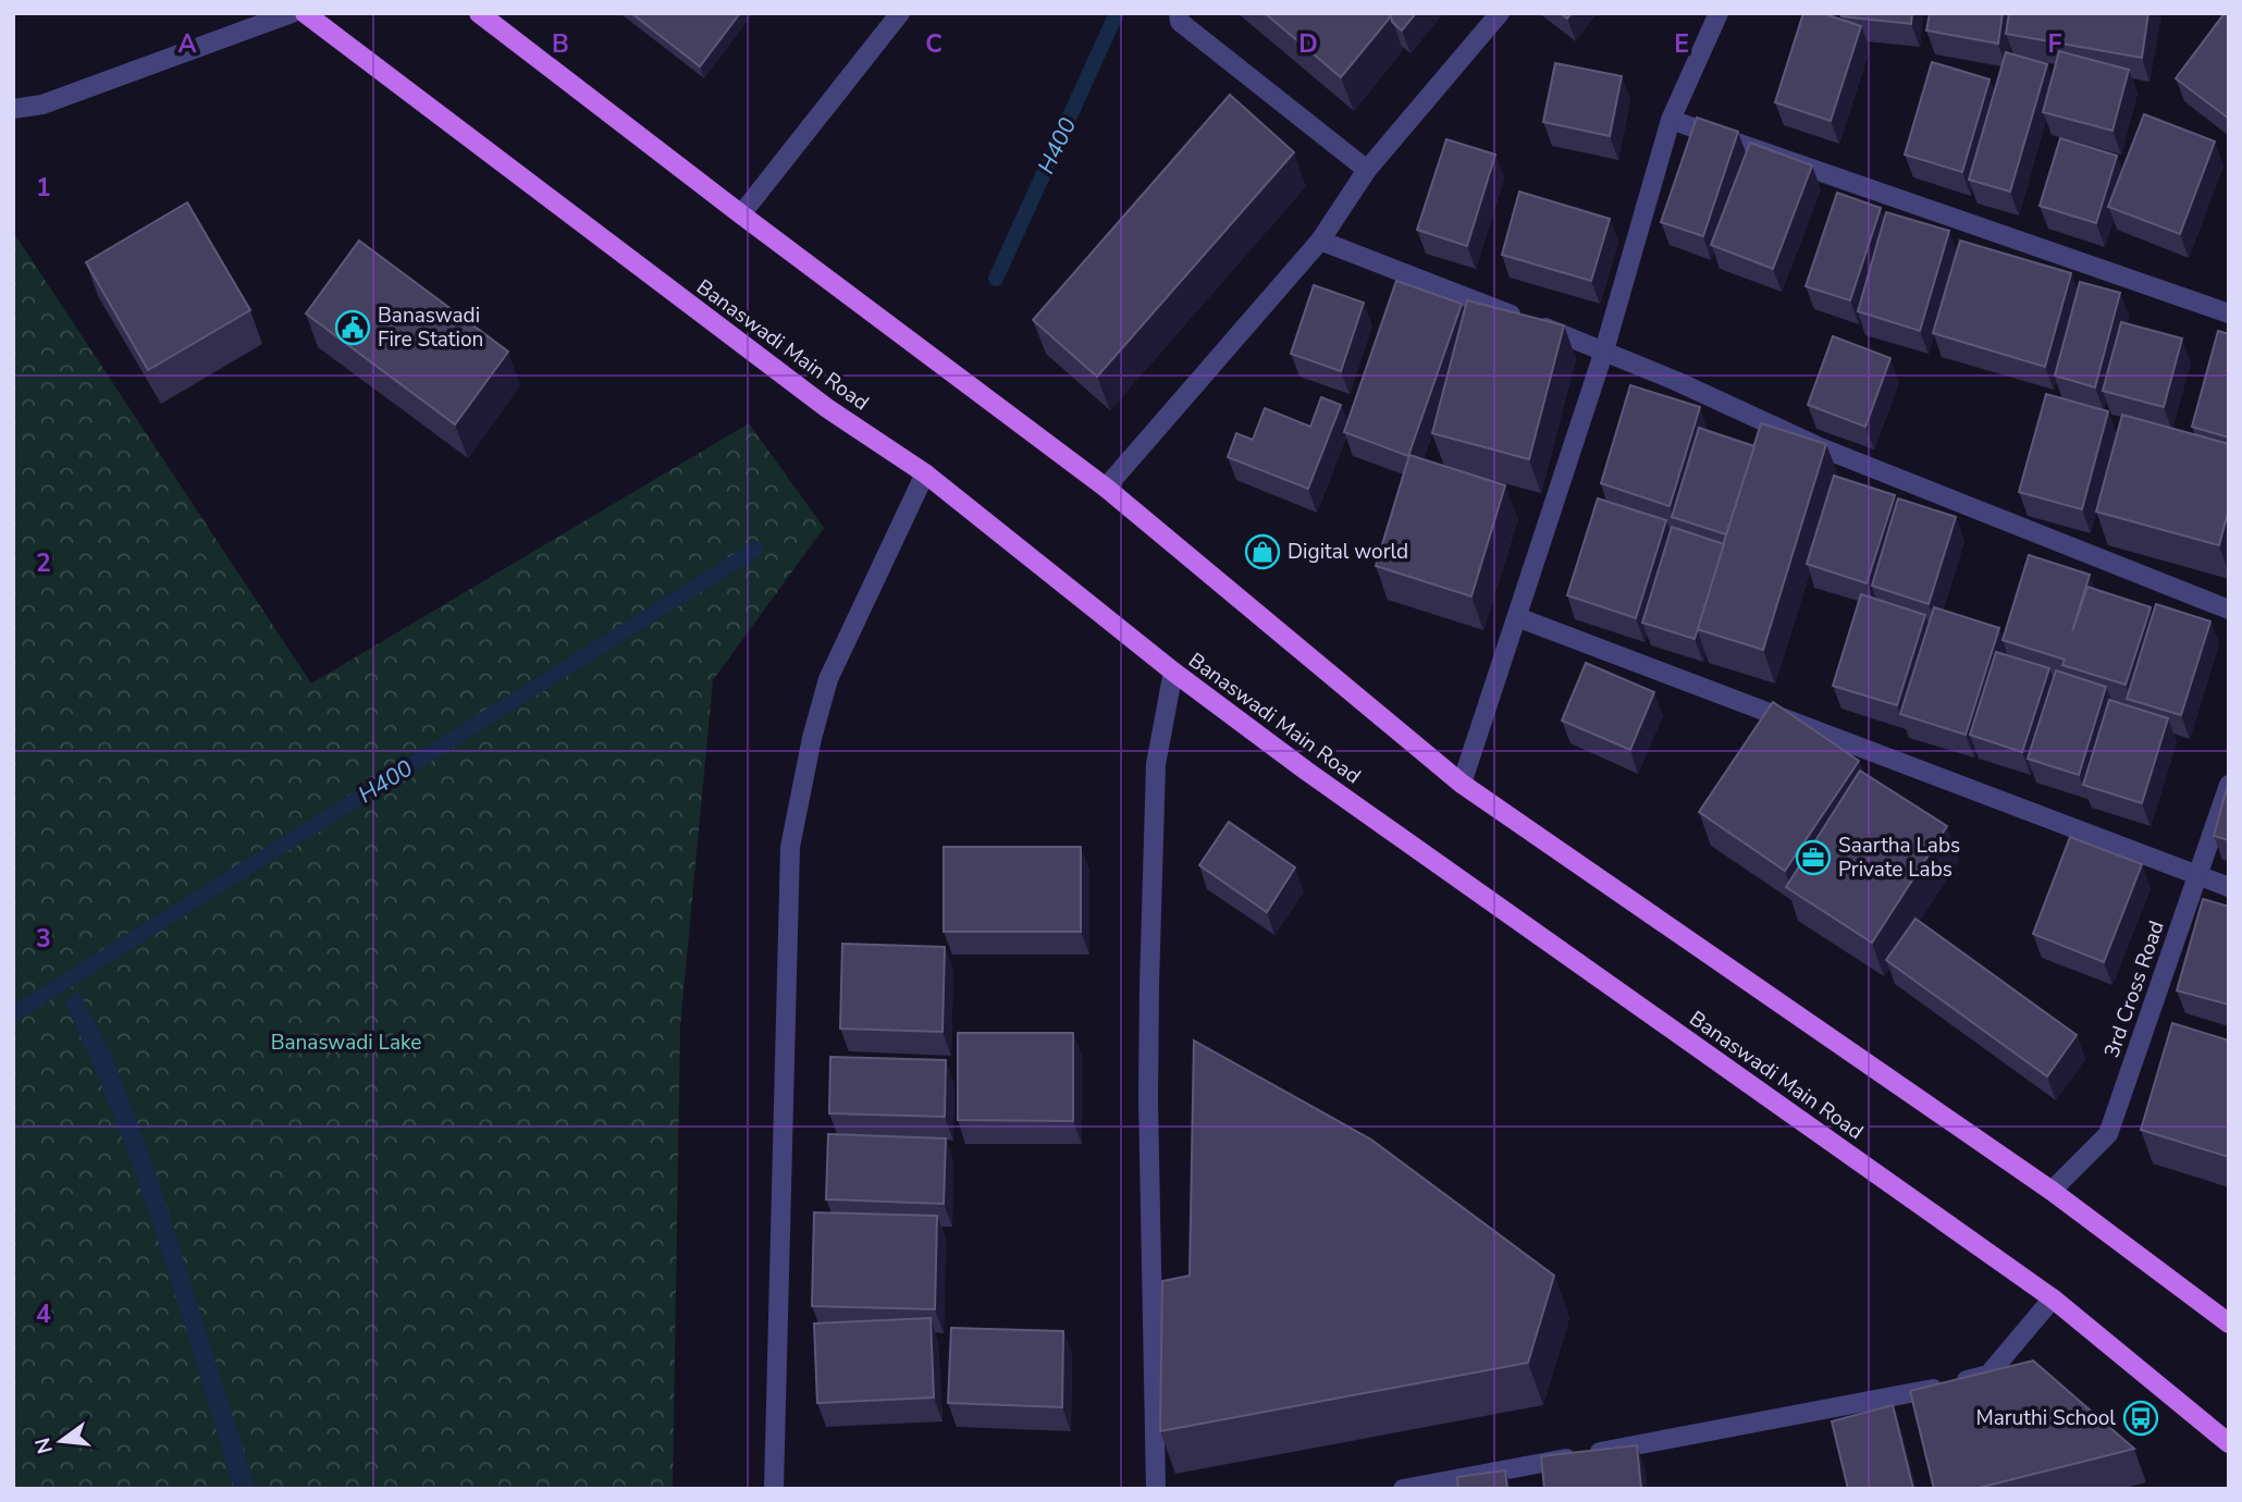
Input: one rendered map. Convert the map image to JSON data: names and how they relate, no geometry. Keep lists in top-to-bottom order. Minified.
{"streets":{"main road":["Banaswadi Main Road"],"street":["3rd Cross Road"]},"water":["H400"],"parks":["Banaswadi Lake"],"places":{"public building":["Banaswadi Fire Station"],"shop":["Digital world"],"office":["Saartha Labs Private Labs"],"bus stop":["Maruthi School"]},"north":"left","grid":{"columns":["A","B","C","D","E","F"],"rows":["1","2","3","4"]}}
